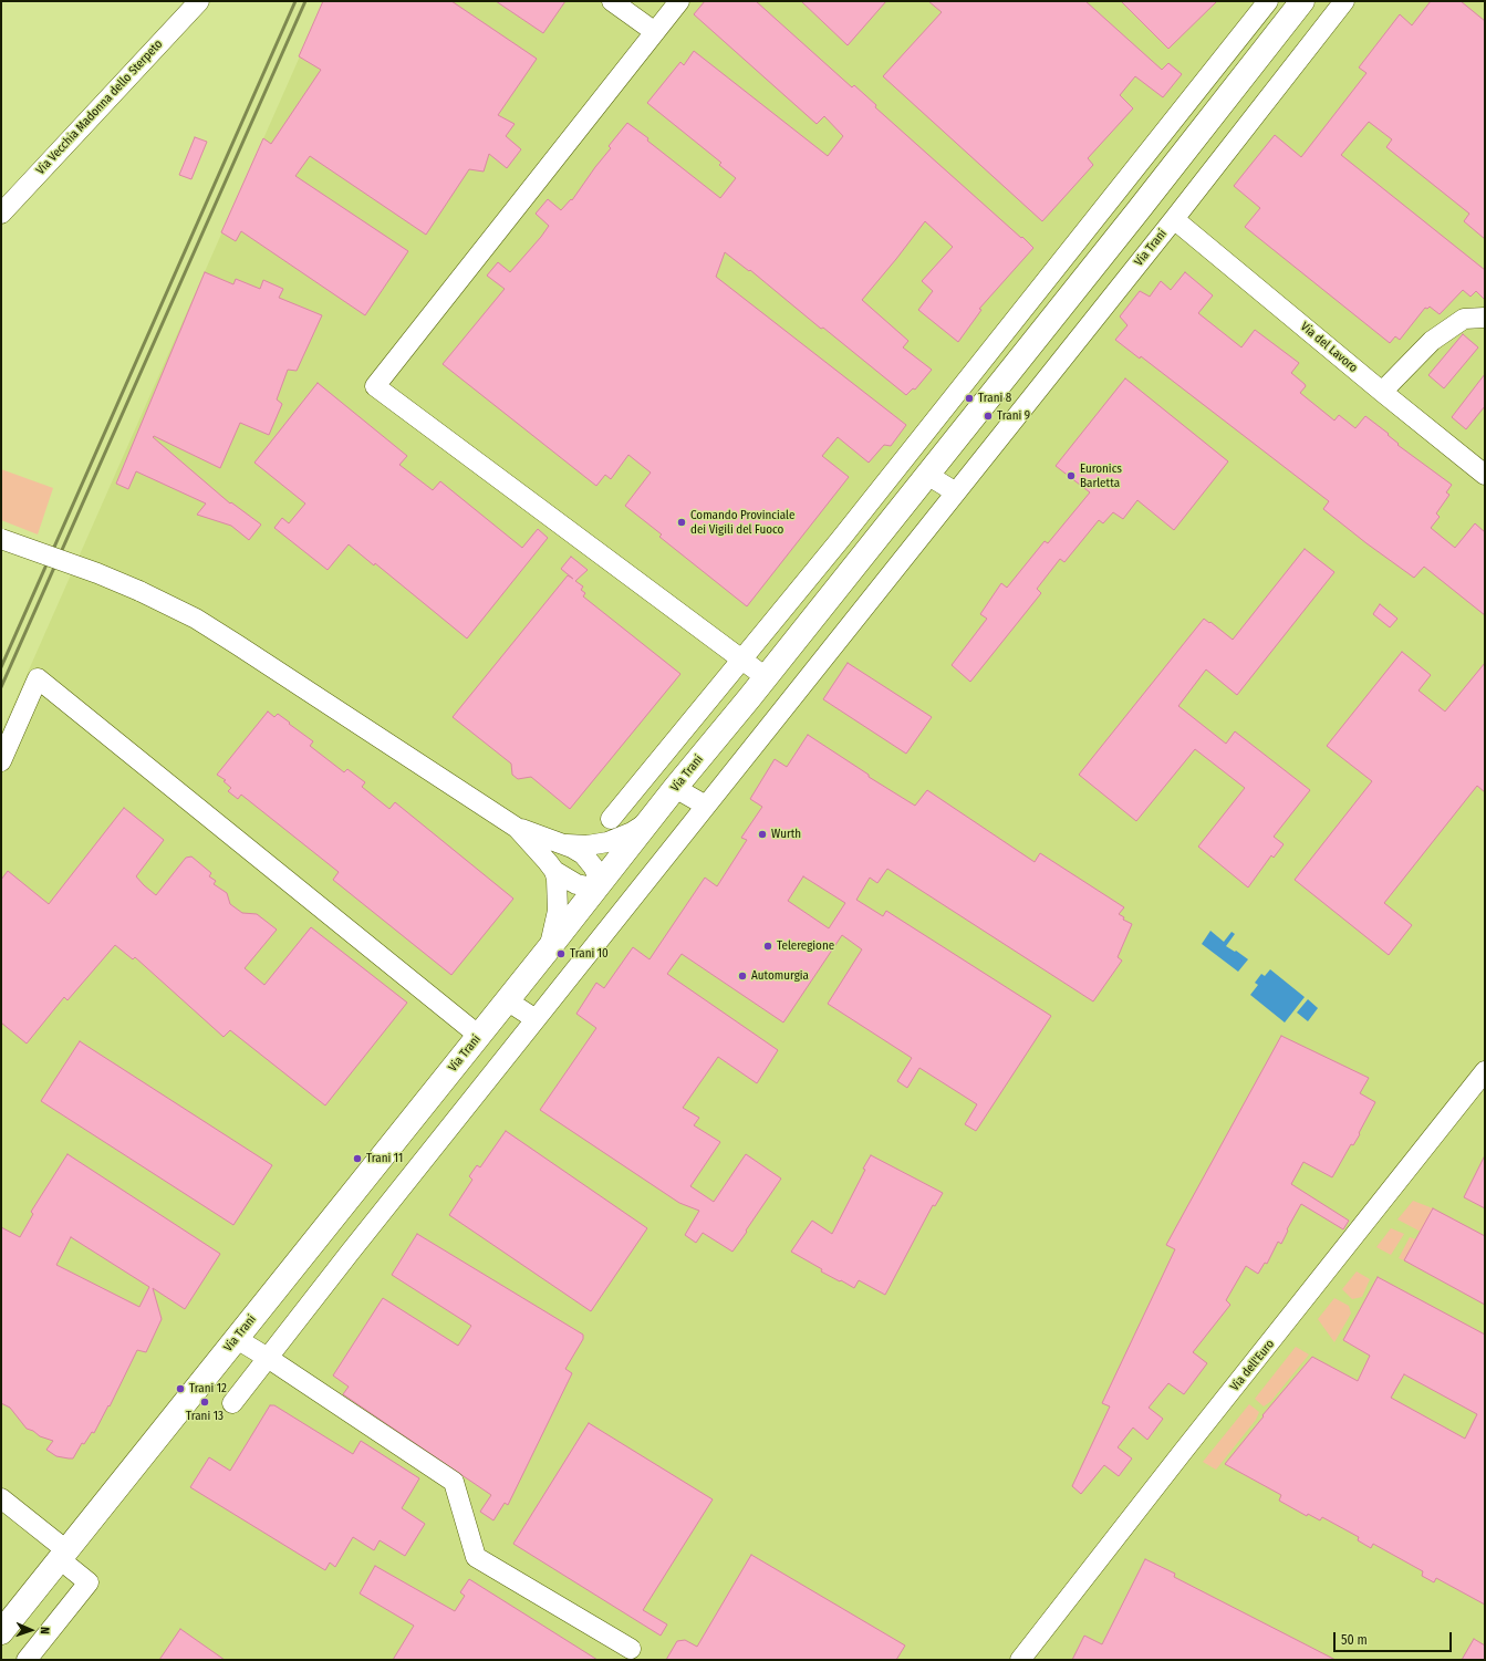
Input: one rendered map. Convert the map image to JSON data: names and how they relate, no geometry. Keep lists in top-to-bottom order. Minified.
{"streets":{"main road":["Via Trani"],"street":["Via Vecchia Madonna dello Sterpeto","Via del Lavoro","Via dell'Euro"]},"crossings":[["Via Trani","Via del Lavoro"]],"places":["Trani 8","Trani 9","Euronics Barletta","Comando Provinciale dei Vigili del Fuoco","Wurth","Teleregione","Trani 10","Automurgia","Trani 11","Trani 12","Trani 13"],"scale_bar":"50 m","north":"right"}
